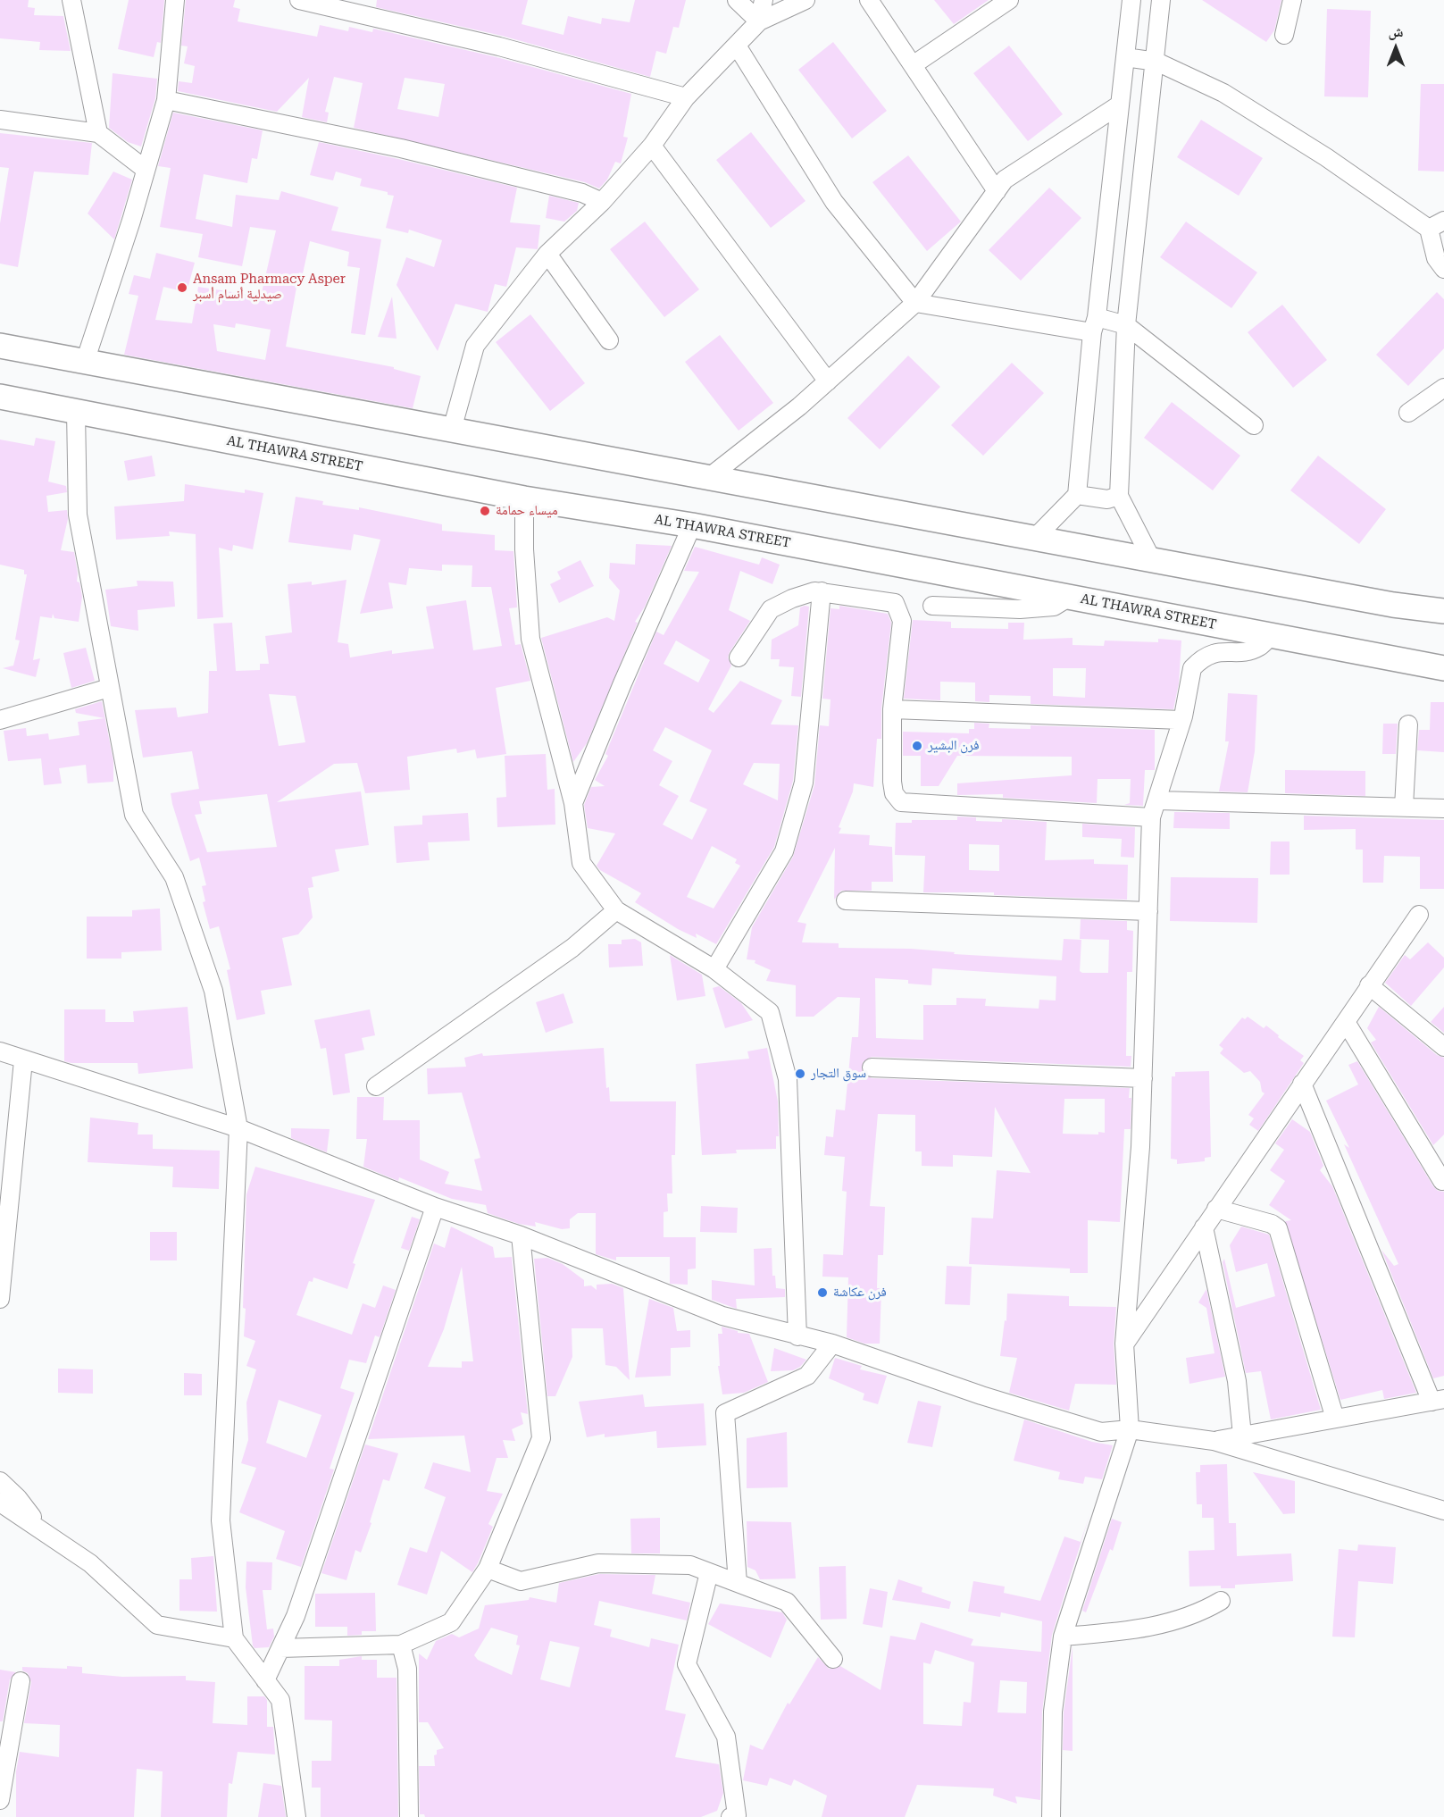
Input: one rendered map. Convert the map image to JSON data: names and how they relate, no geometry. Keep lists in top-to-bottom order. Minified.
{"streets":{"main road":["AL THAWRA STREET"]},"places":["Ansam Pharmacy Asper صيدلية أنسام أسبر","ميساء حمامة","فرن البشير","سوق التجار","فرن عكاشة"],"north":"top"}
